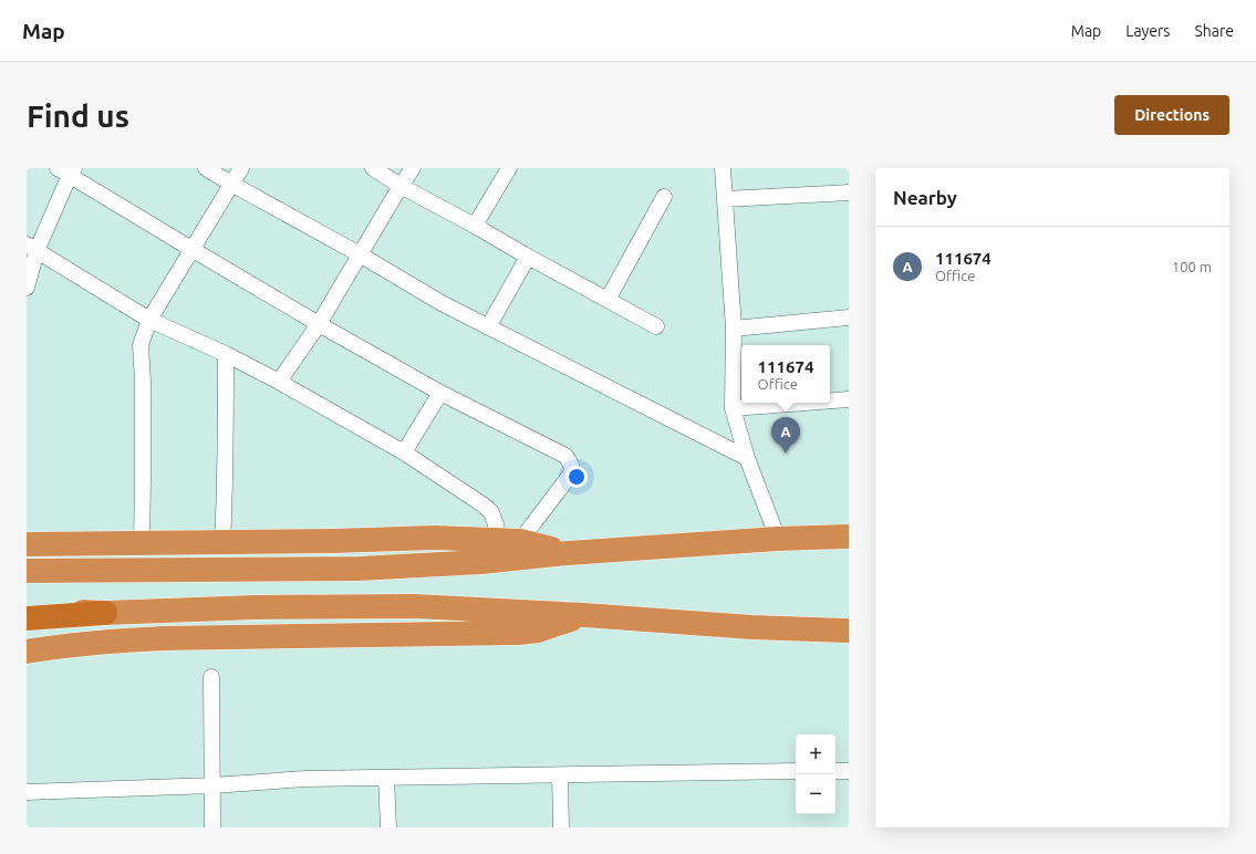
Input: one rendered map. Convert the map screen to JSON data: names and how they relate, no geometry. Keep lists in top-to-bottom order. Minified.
{"page":{"header":"Map","nav":["Map","Layers","Share"],"buttons":"Directions","title":"Find us","heading":"Nearby","list":[{"mark":"A","name":"111674","note":"Office","value":"100 m"}],"popup":["111674","Office"],"pins":"A","map_buttons":["+","−"]}}
